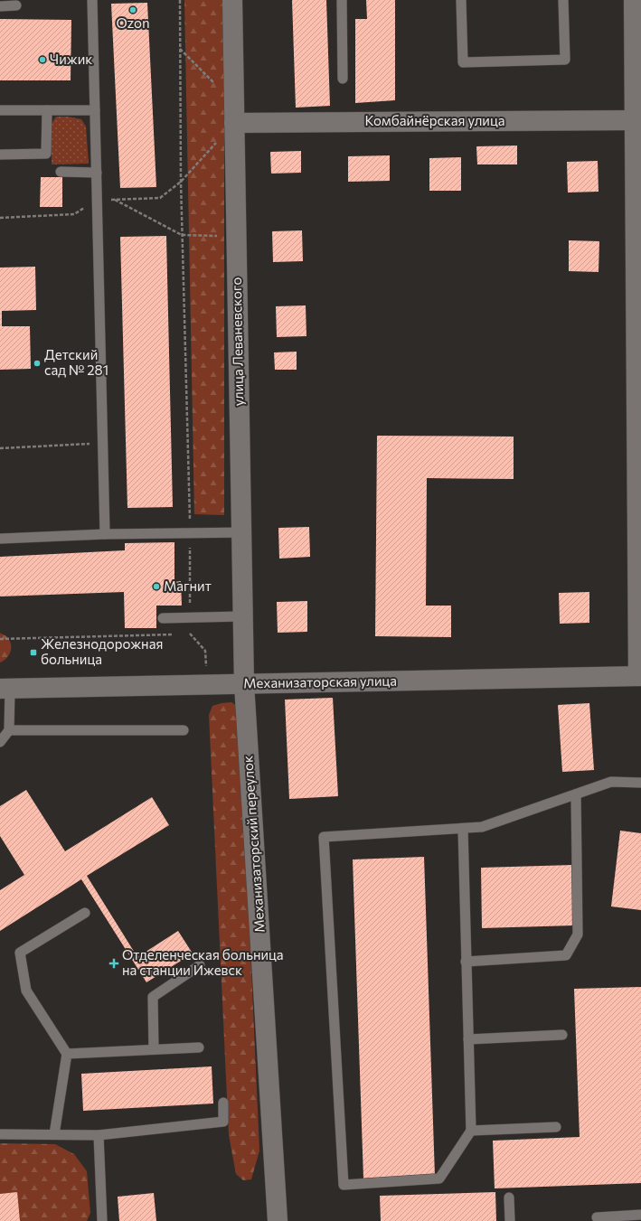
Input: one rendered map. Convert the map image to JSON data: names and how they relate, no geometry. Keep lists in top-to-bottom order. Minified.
{"streets":{"street":["Комбайнёрская улица","улица Леваневского","Механизаторская улица","Механизаторский переулок"]},"crossings":[["Комбайнёрская улица","улица Леваневского"],["улица Леваневского","Механизаторская улица"],["улица Леваневского","Механизаторский переулок"],["Механизаторская улица","Механизаторский переулок"]],"places":{"other":["Ozon","Чижик","Детский сад № 281","Магнит"],"transit":["Железнодорожная больница"],"health":["Отделенческая больница на станции Ижевск"]}}
